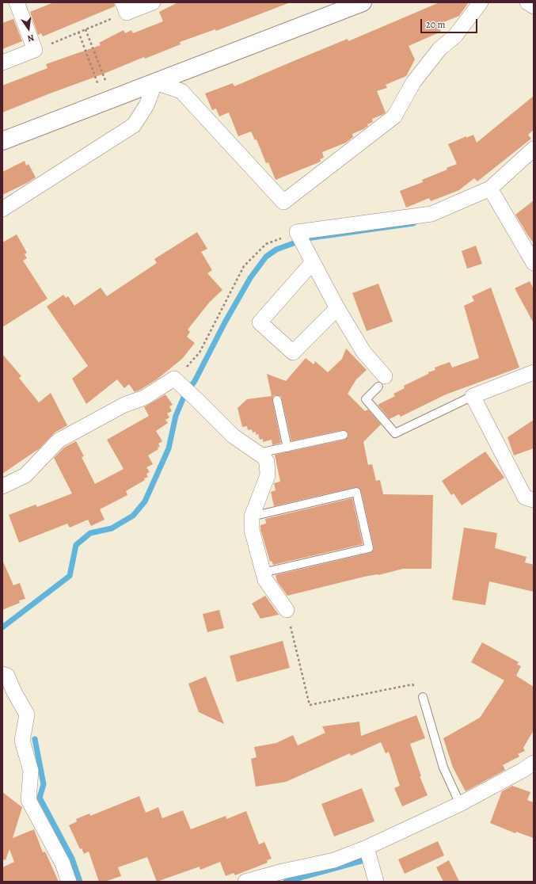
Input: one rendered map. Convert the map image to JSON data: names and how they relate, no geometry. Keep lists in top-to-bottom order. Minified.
{"scale_bar":"20 m","north":"bottom"}
